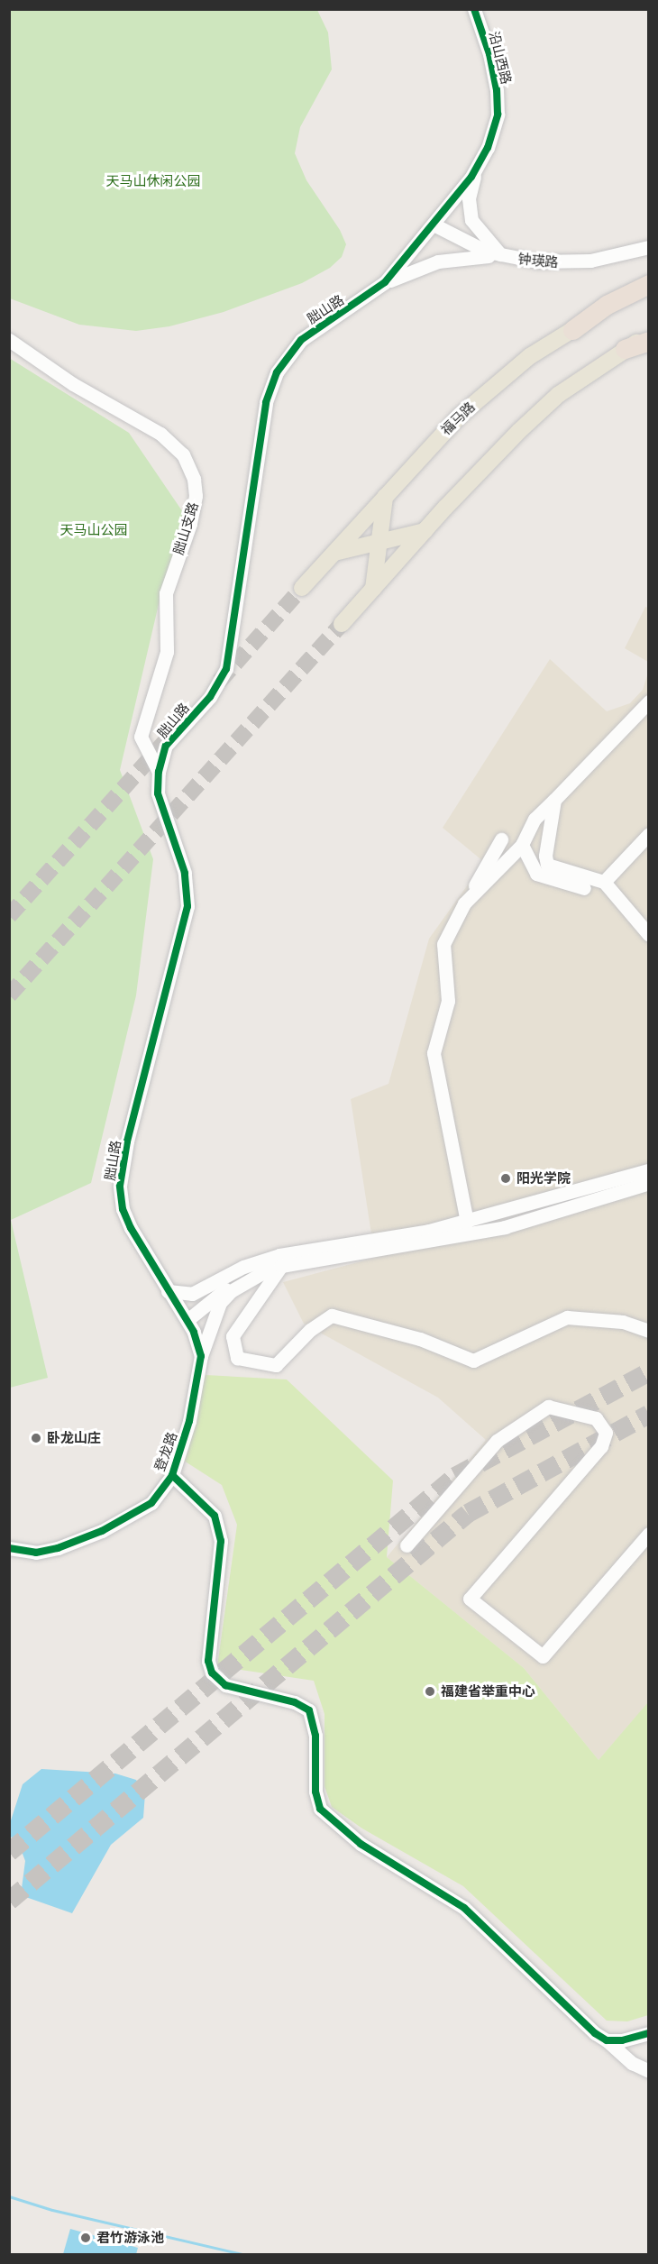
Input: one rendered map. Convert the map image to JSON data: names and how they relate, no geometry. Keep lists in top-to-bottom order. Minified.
{"streets":{"main road":["福马路"],"street":["沿山西路","钟瑛路","胐山路","胐山支路","登龙路"]},"crossings":[["沿山西路","钟瑛路"],["沿山西路","胐山路"],["钟瑛路","胐山路"],["胐山路","胐山支路"]],"parks":["天马山休闲公园","天马山公园"],"places":["阳光学院","卧龙山庄","福建省举重中心","君竹游泳池"]}
